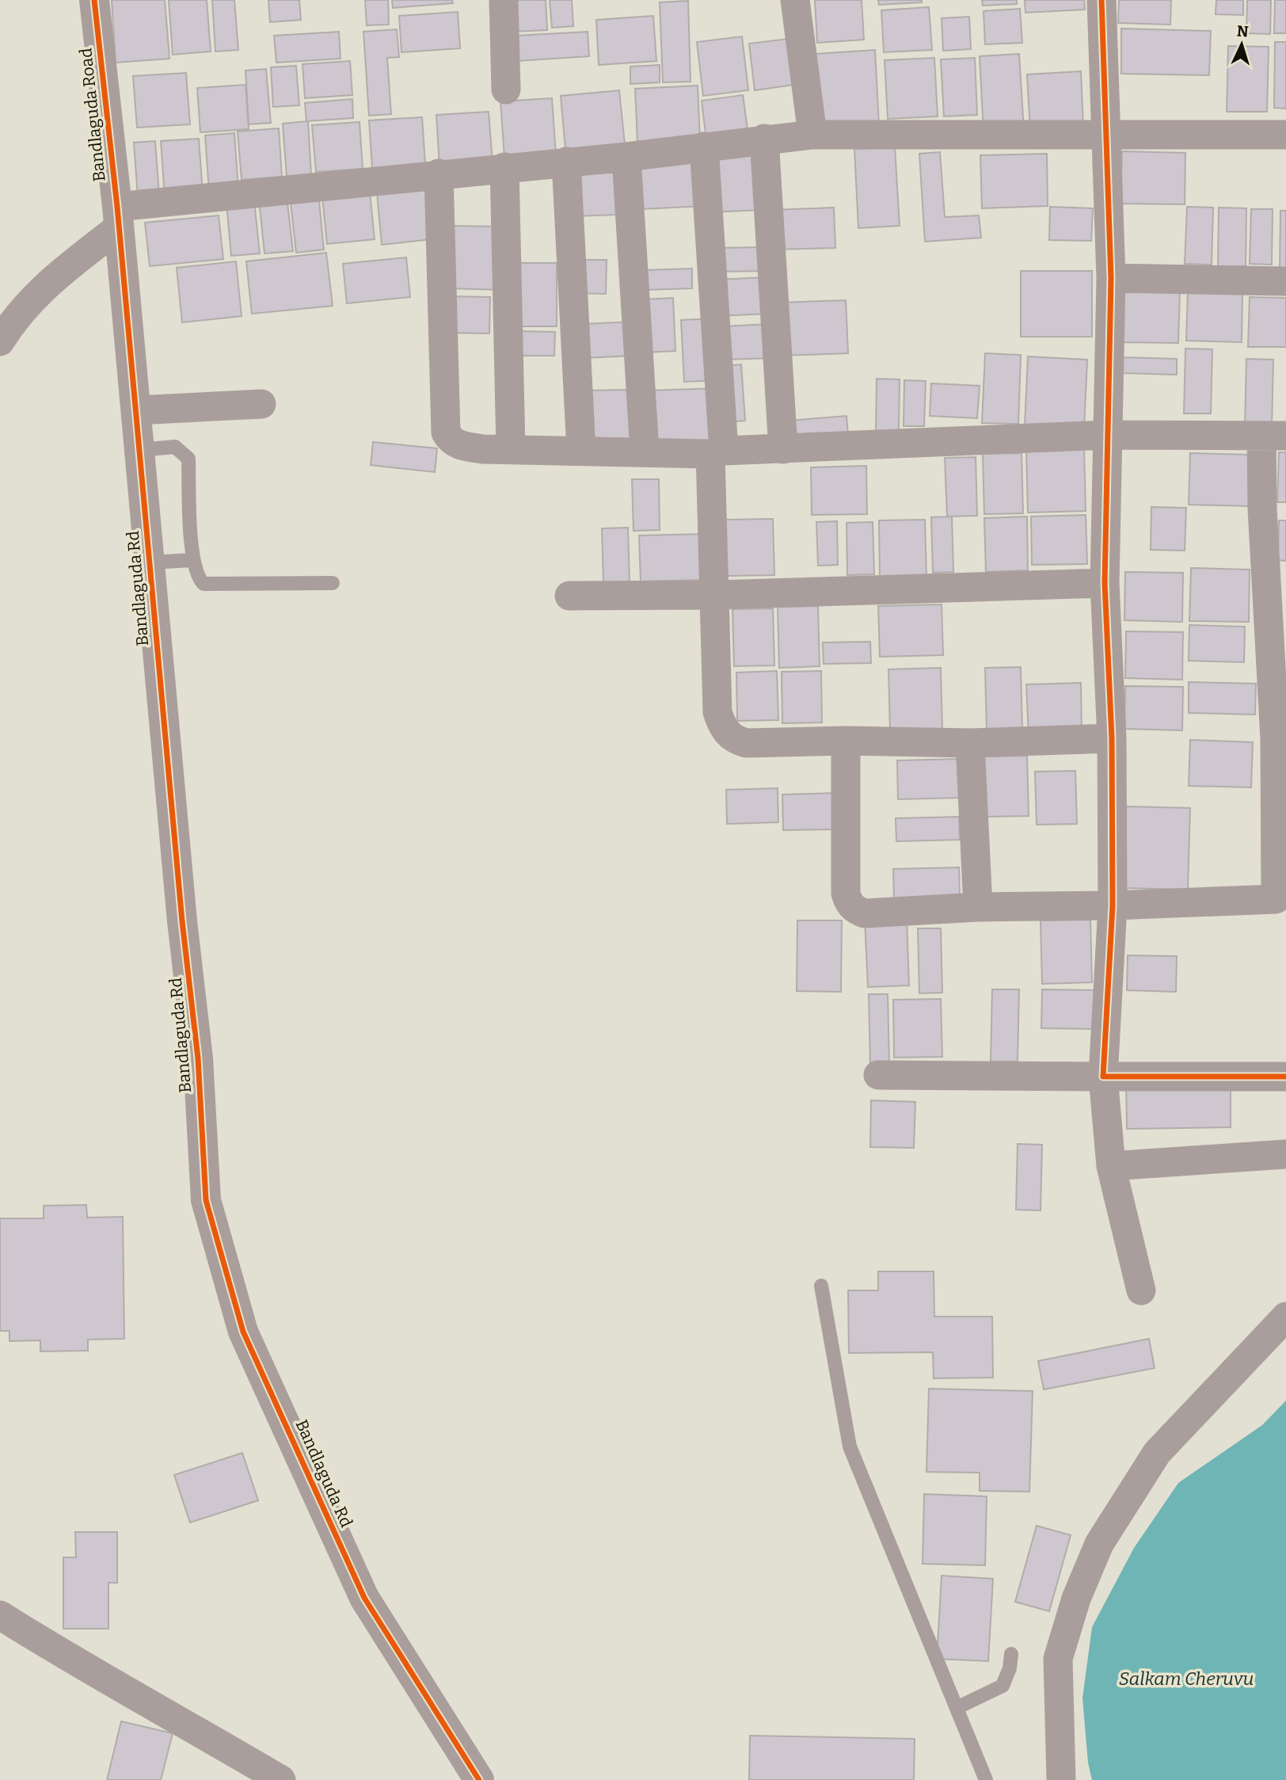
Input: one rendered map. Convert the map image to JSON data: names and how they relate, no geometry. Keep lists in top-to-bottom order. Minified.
{"streets":{"street":["Bandlaguda Road","Bandlaguda Rd"]},"crossings":[["Bandlaguda Road","Bandlaguda Rd"]],"water":["Salkam Cheruvu"],"north":"top"}
